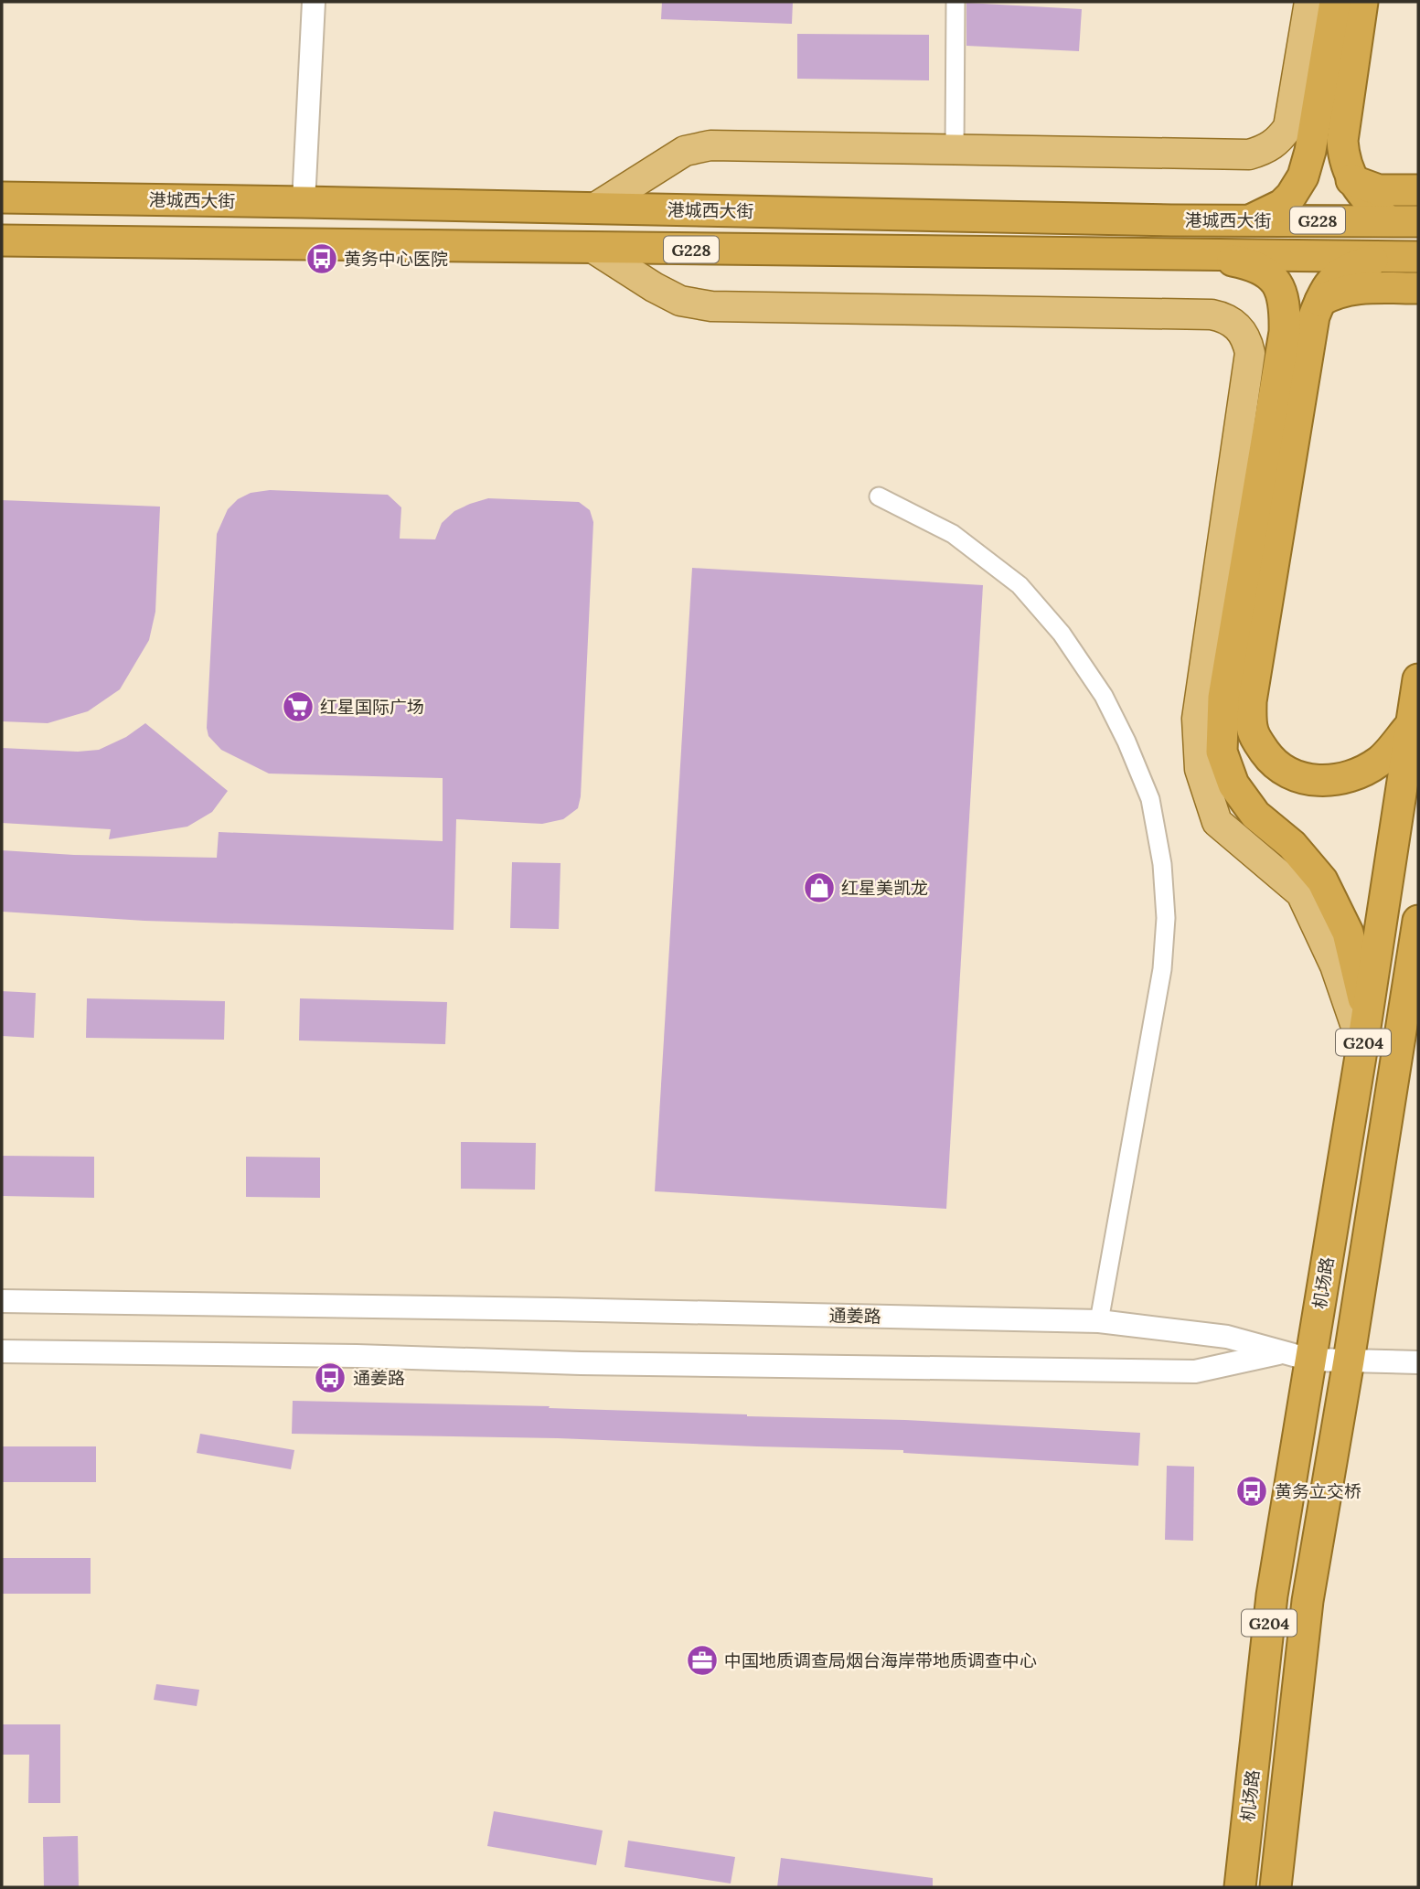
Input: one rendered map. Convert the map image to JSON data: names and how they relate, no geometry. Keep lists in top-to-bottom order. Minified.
{"streets":{"highway":["港城西大街","G228","G204","机场路"],"street":["通姜路"]},"crossings":[["机场路","通姜路"]],"places":{"bus stop":["黄务中心医院","通姜路","黄务立交桥"],"supermarket":["红星国际广场"],"shop":["红星美凯龙"],"office":["中国地质调查局烟台海岸带地质调查中心"]}}
